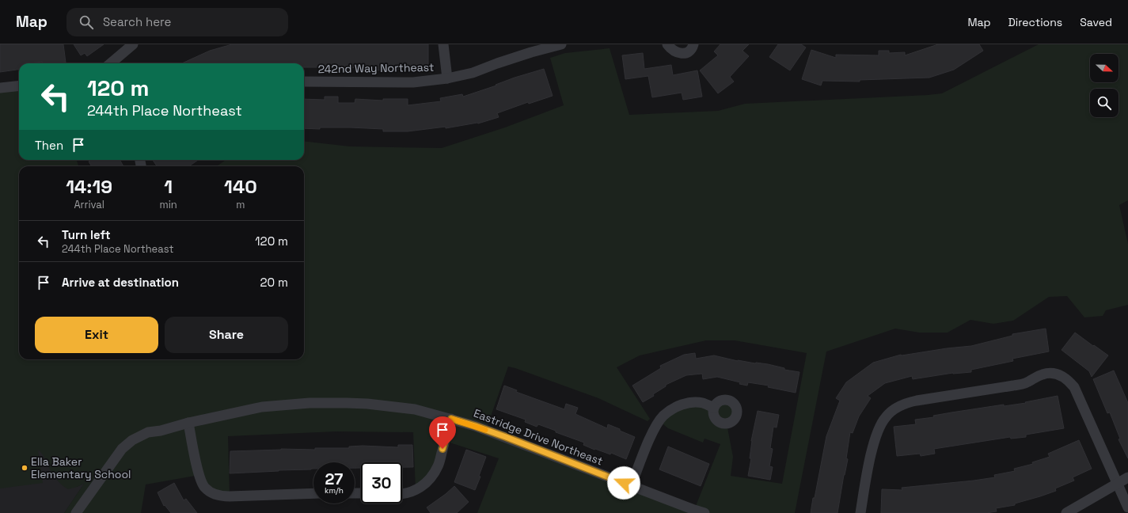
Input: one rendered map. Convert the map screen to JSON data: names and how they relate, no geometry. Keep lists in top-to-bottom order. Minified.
{"streets":{"street":["242nd Way Northeast","Eastridge Drive Northeast"]},"places":["Ella Baker Elementary School"],"north":"right","page":{"header":"Map","search":"Search here","nav":["Map","Directions","Saved"],"turn":["120 m","244th Place Northeast"],"then":"Then","eta":["14:19","Arrival","1","min","140","m"],"list":[{"name":"Turn left","note":"244th Place Northeast","value":"120 m"},{"name":"Arrive at destination","value":"20 m"}],"buttons":["Exit","Share"],"speed":"27 km/h","limit":"30"}}
